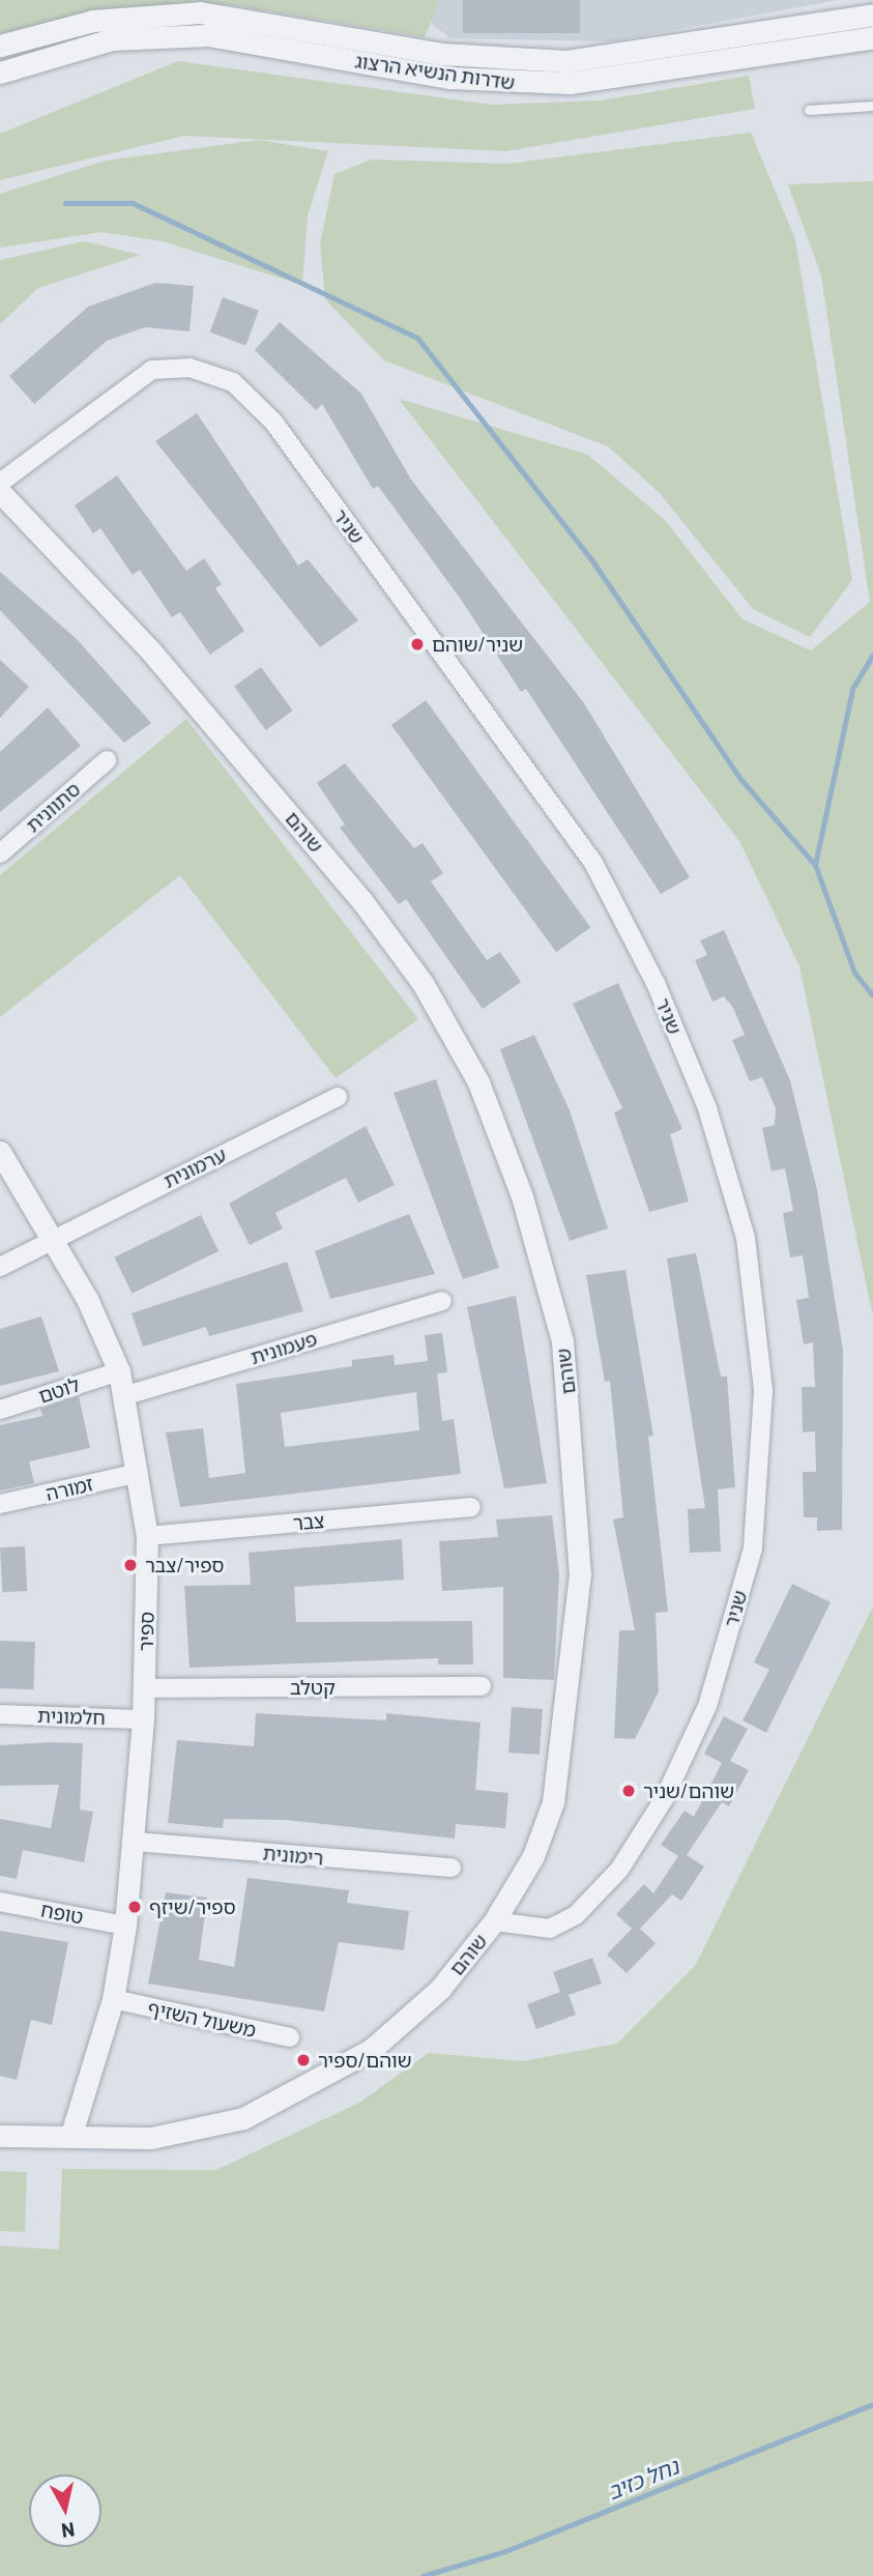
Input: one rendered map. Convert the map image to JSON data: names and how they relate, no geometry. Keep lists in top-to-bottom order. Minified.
{"streets":{"street":["שדרות הנשיא הרצוג","שניר","סתוונית","שוהם","ערמונית","פעמונית","לוטם","זמורה","צבר","ספיר","קטלב","חלמונית","רימונית","טופח","משעול השזיף"]},"crossings":[["שניר","שוהם"],["שוהם","ספיר"],["ערמונית","ספיר"],["פעמונית","ספיר"],["לוטם","ספיר"],["זמורה","ספיר"],["צבר","ספיר"],["ספיר","קטלב"],["ספיר","חלמונית"],["ספיר","רימונית"],["ספיר","טופח"],["ספיר","משעול השזיף"]],"water":["נחל כזיב"],"places":["שניר/שוהם","ספיר/צבר","שוהם/שניר","ספיר/שיזף","שוהם/ספיר"],"north":"bottom"}
